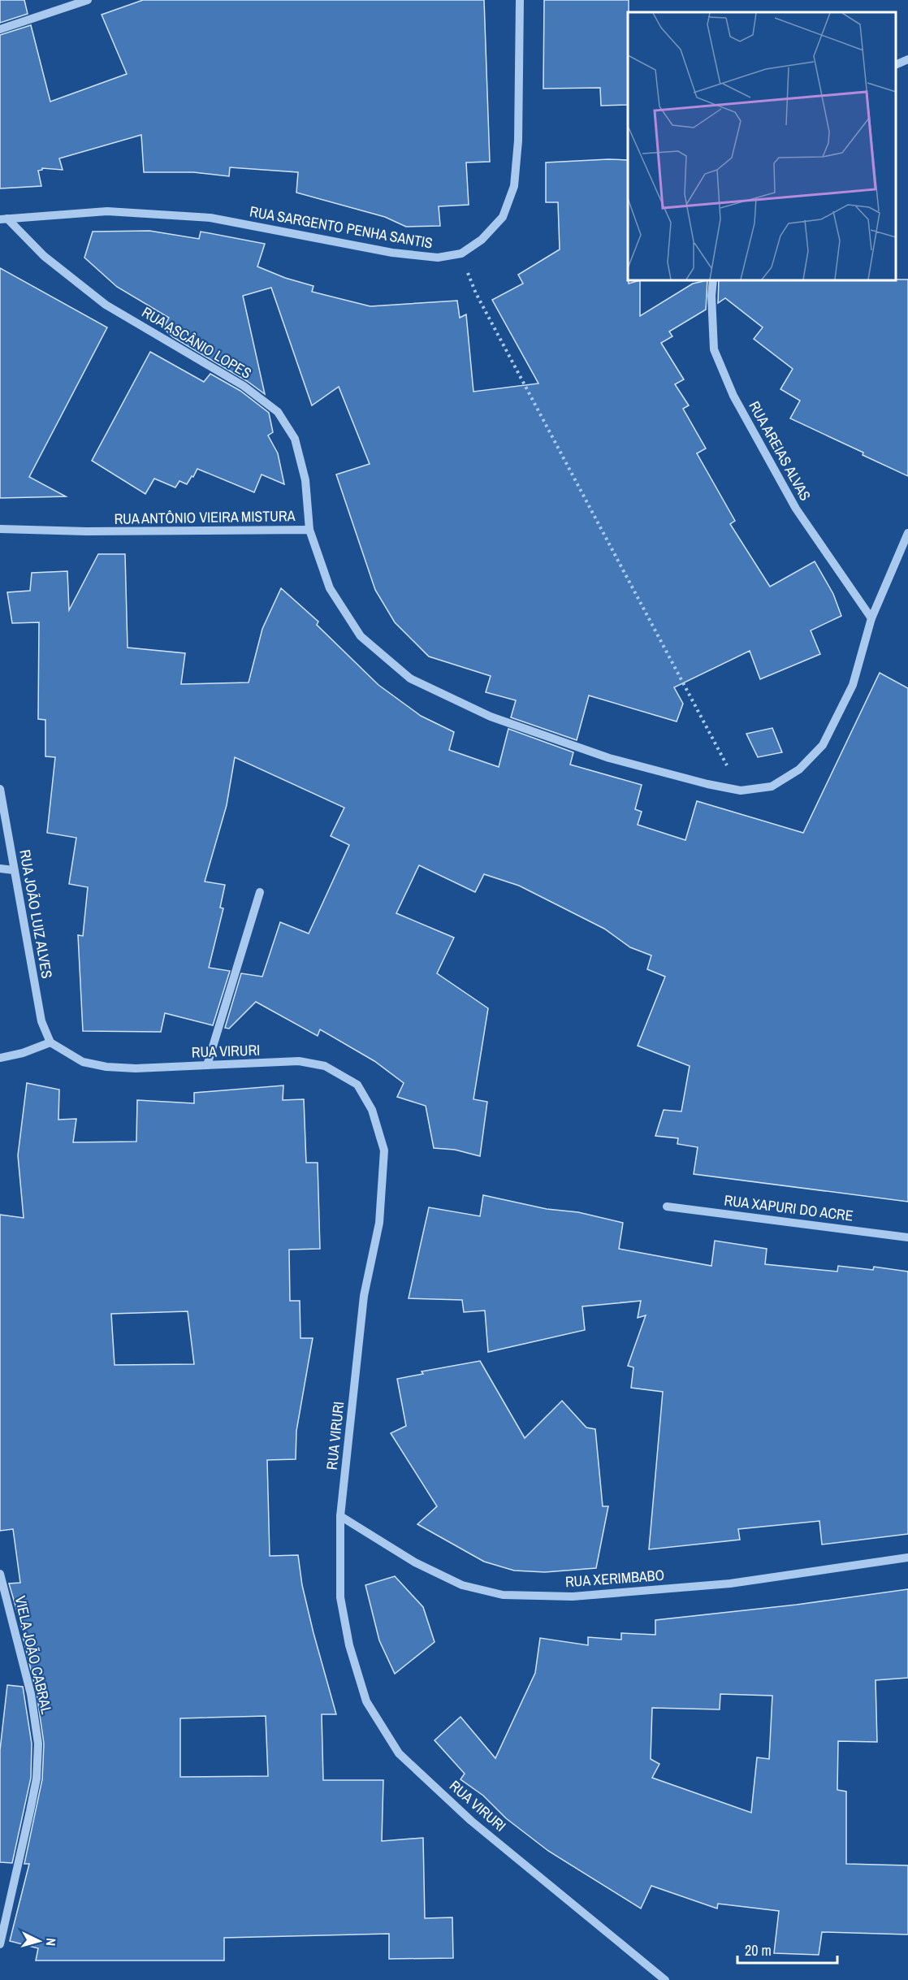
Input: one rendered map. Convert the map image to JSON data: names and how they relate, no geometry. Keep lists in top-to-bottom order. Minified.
{"streets":{"street":["RUA SARGENTO PENHA SANTIS","RUA ASCÂNIO LOPES","RUA AREIAS ALVAS","RUA ANTÔNIO VIEIRA MISTURA","RUA JOÃO LUIZ ALVES","RUA VIRURI","RUA XAPURI DO ACRE","RUA XERIMBABO","VIELA JOÃO CABRAL"]},"crossings":[["RUA SARGENTO PENHA SANTIS","RUA ASCÂNIO LOPES"],["RUA ASCÂNIO LOPES","RUA ANTÔNIO VIEIRA MISTURA"],["RUA AREIAS ALVAS","RUA ANTÔNIO VIEIRA MISTURA"],["RUA JOÃO LUIZ ALVES","RUA VIRURI"],["RUA VIRURI","RUA XERIMBABO"]],"scale_bar":"20 m","north":"right"}
